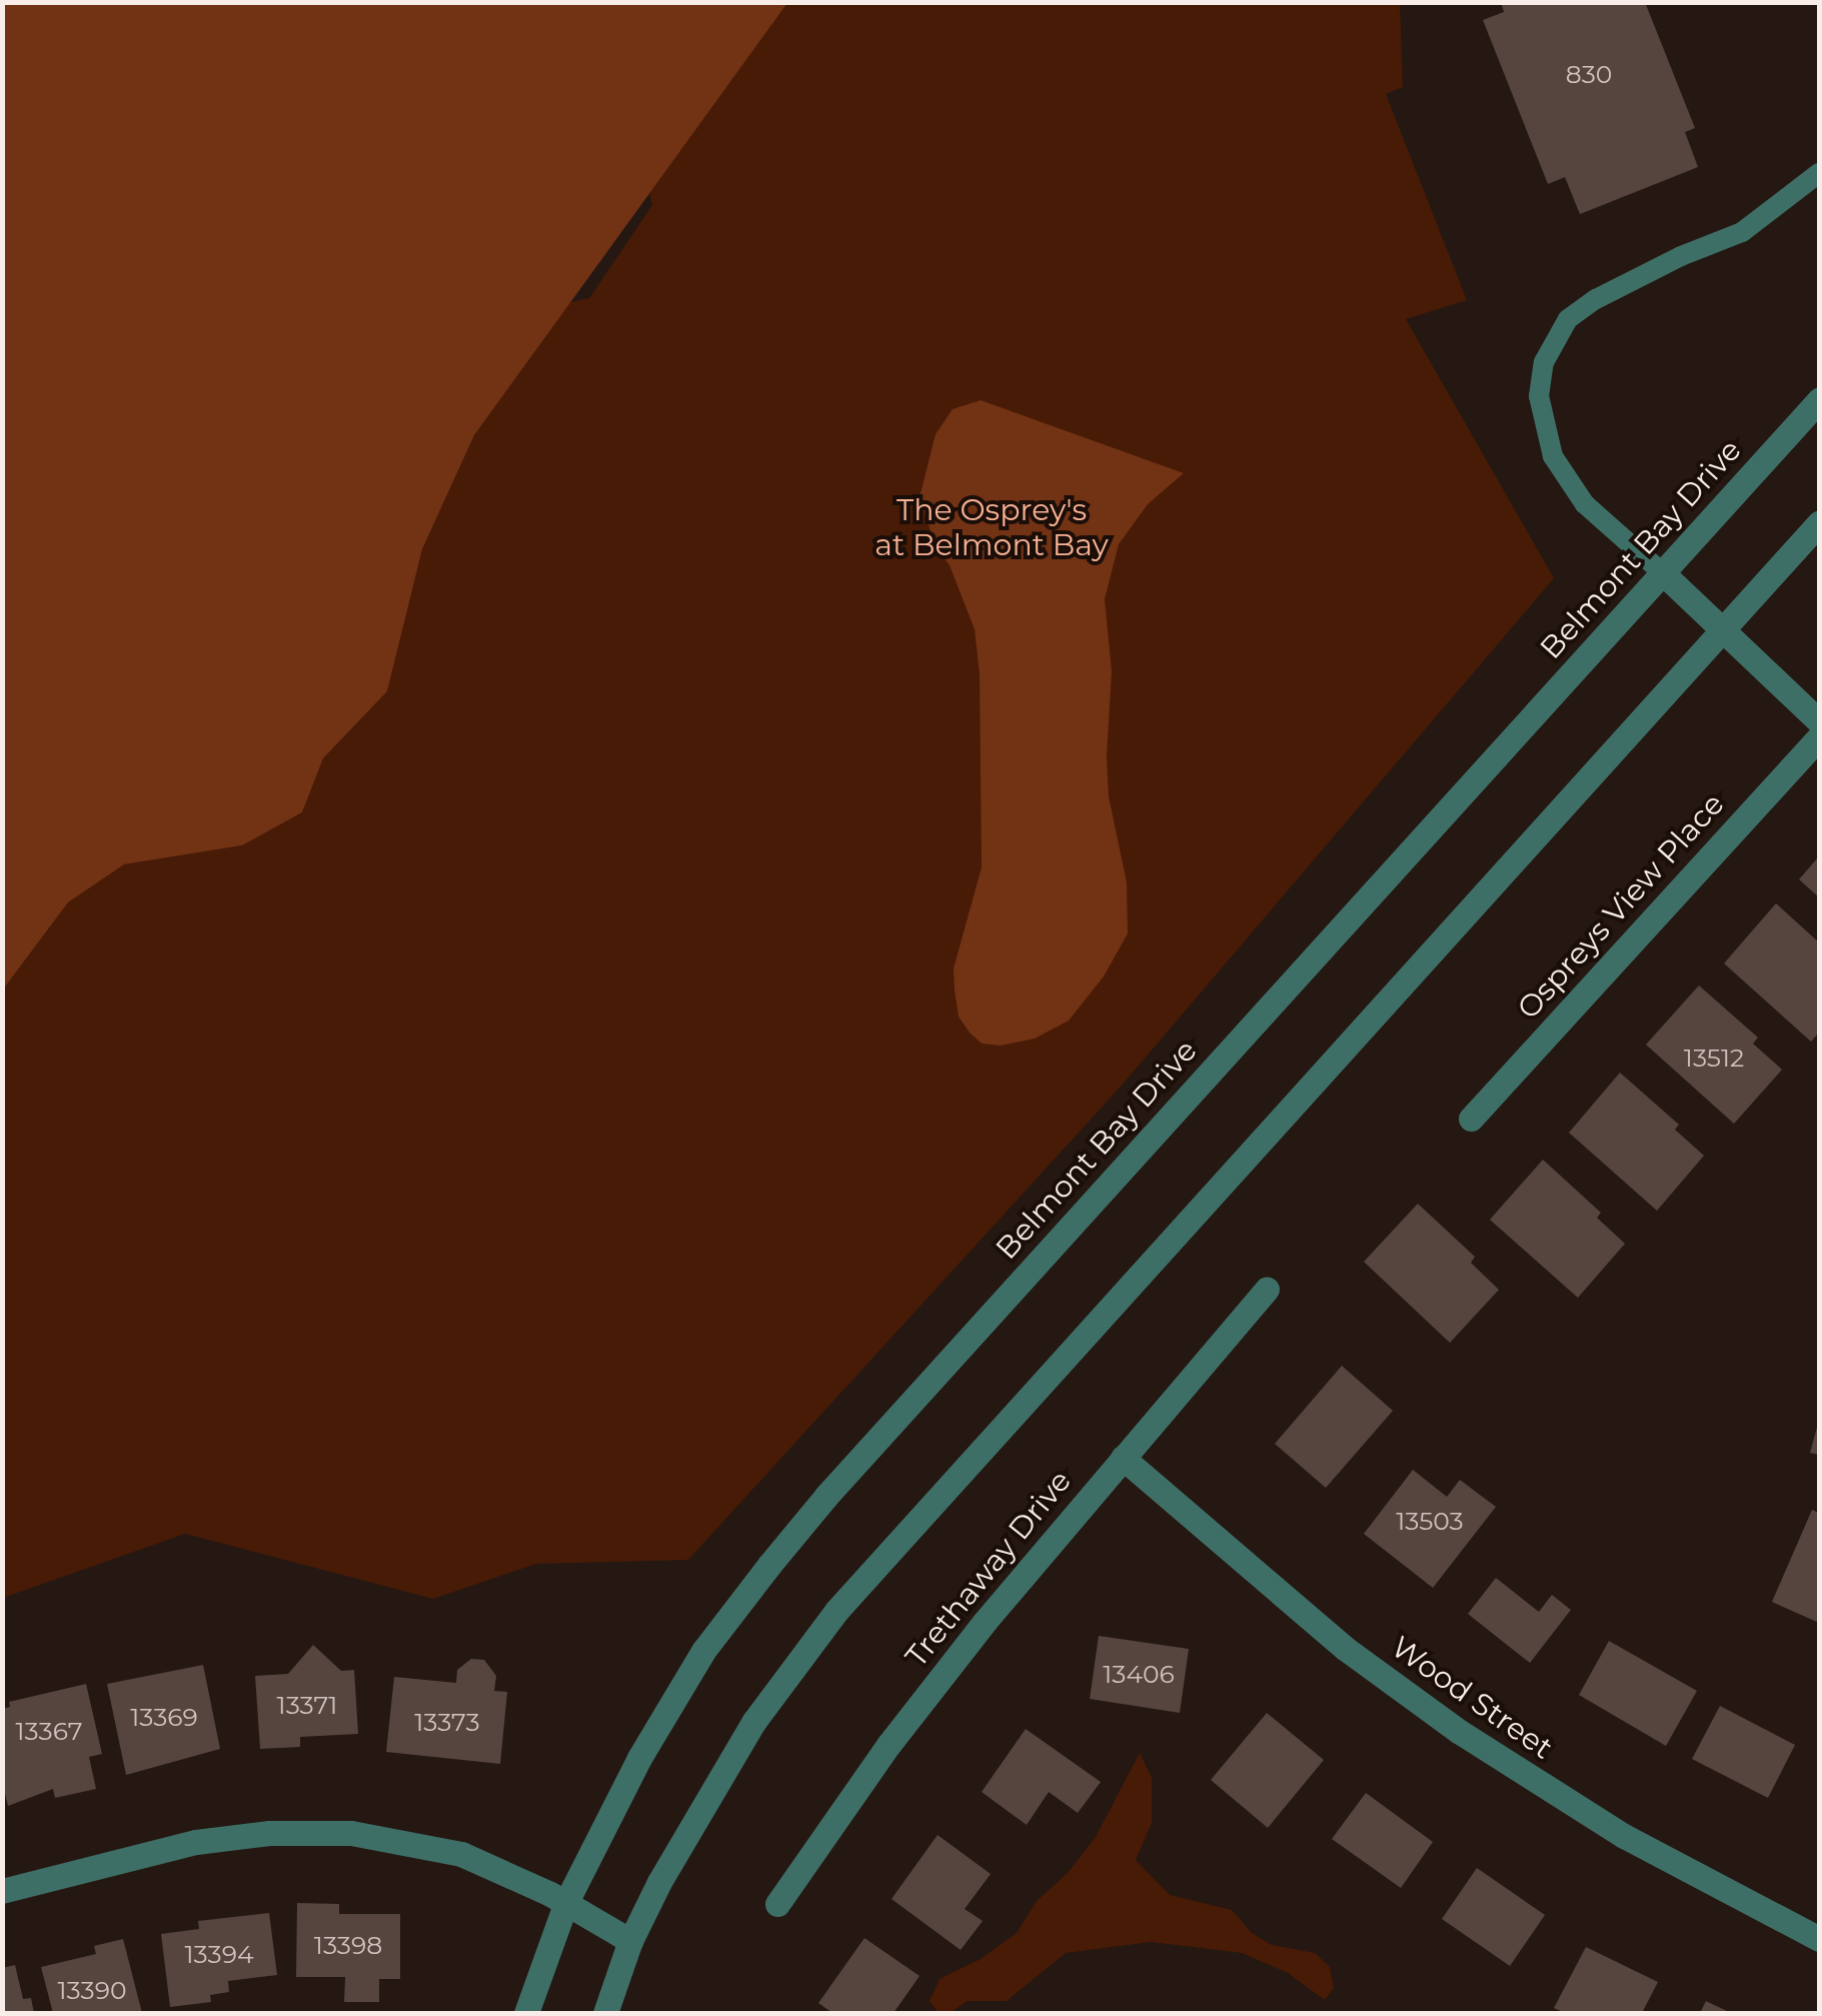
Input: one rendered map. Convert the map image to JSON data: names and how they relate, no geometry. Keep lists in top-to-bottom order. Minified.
{"streets":{"street":["Belmont Bay Drive","Ospreys View Place","Trethaway Drive","Wood Street"]},"crossings":[["Trethaway Drive","Wood Street"]],"parks":["The Osprey's at Belmont Bay"],"house_numbers":["830","13512","13503","13406","13371","13369","13373","13367","13398","13394","13390"]}
